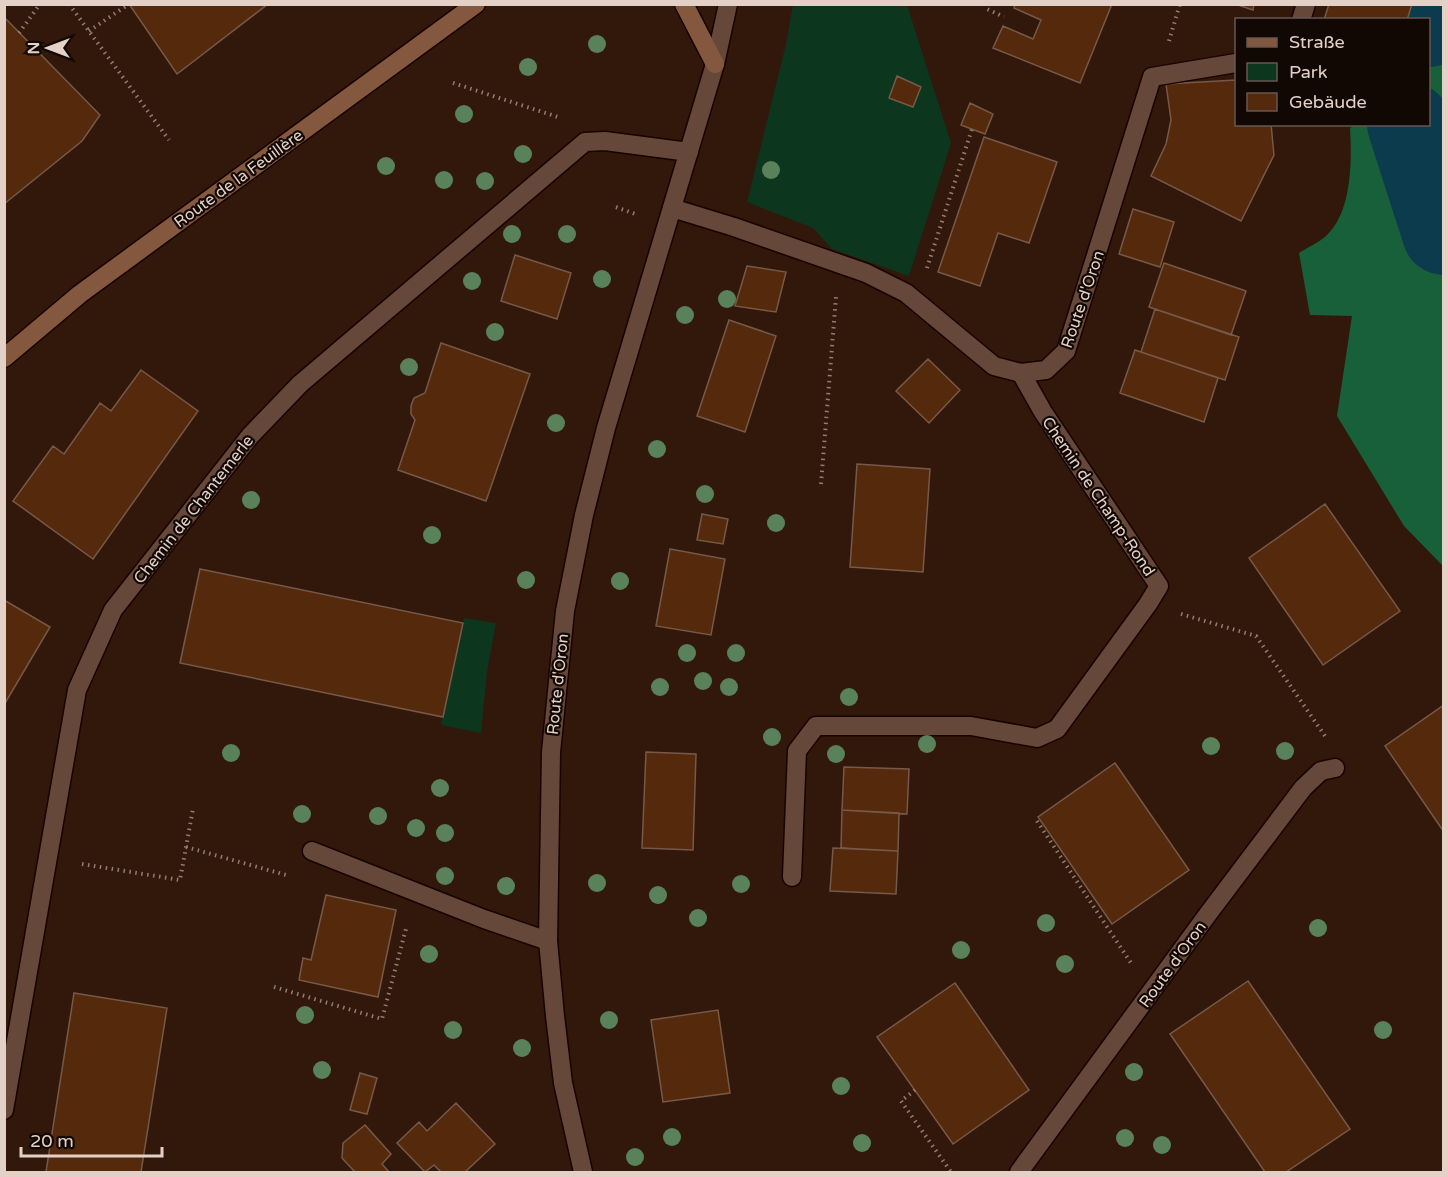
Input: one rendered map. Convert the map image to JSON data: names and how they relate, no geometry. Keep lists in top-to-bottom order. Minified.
{"streets":{"main road":["Route de la Feuillère"],"street":["Route d'Oron","Chemin de Champ-Rond","Chemin de Chantemerle"]},"crossings":[["Route d'Oron","Chemin de Champ-Rond"]],"legend":["Straße","Park","Gebäude"],"scale_bar":"20 m","north":"left"}
